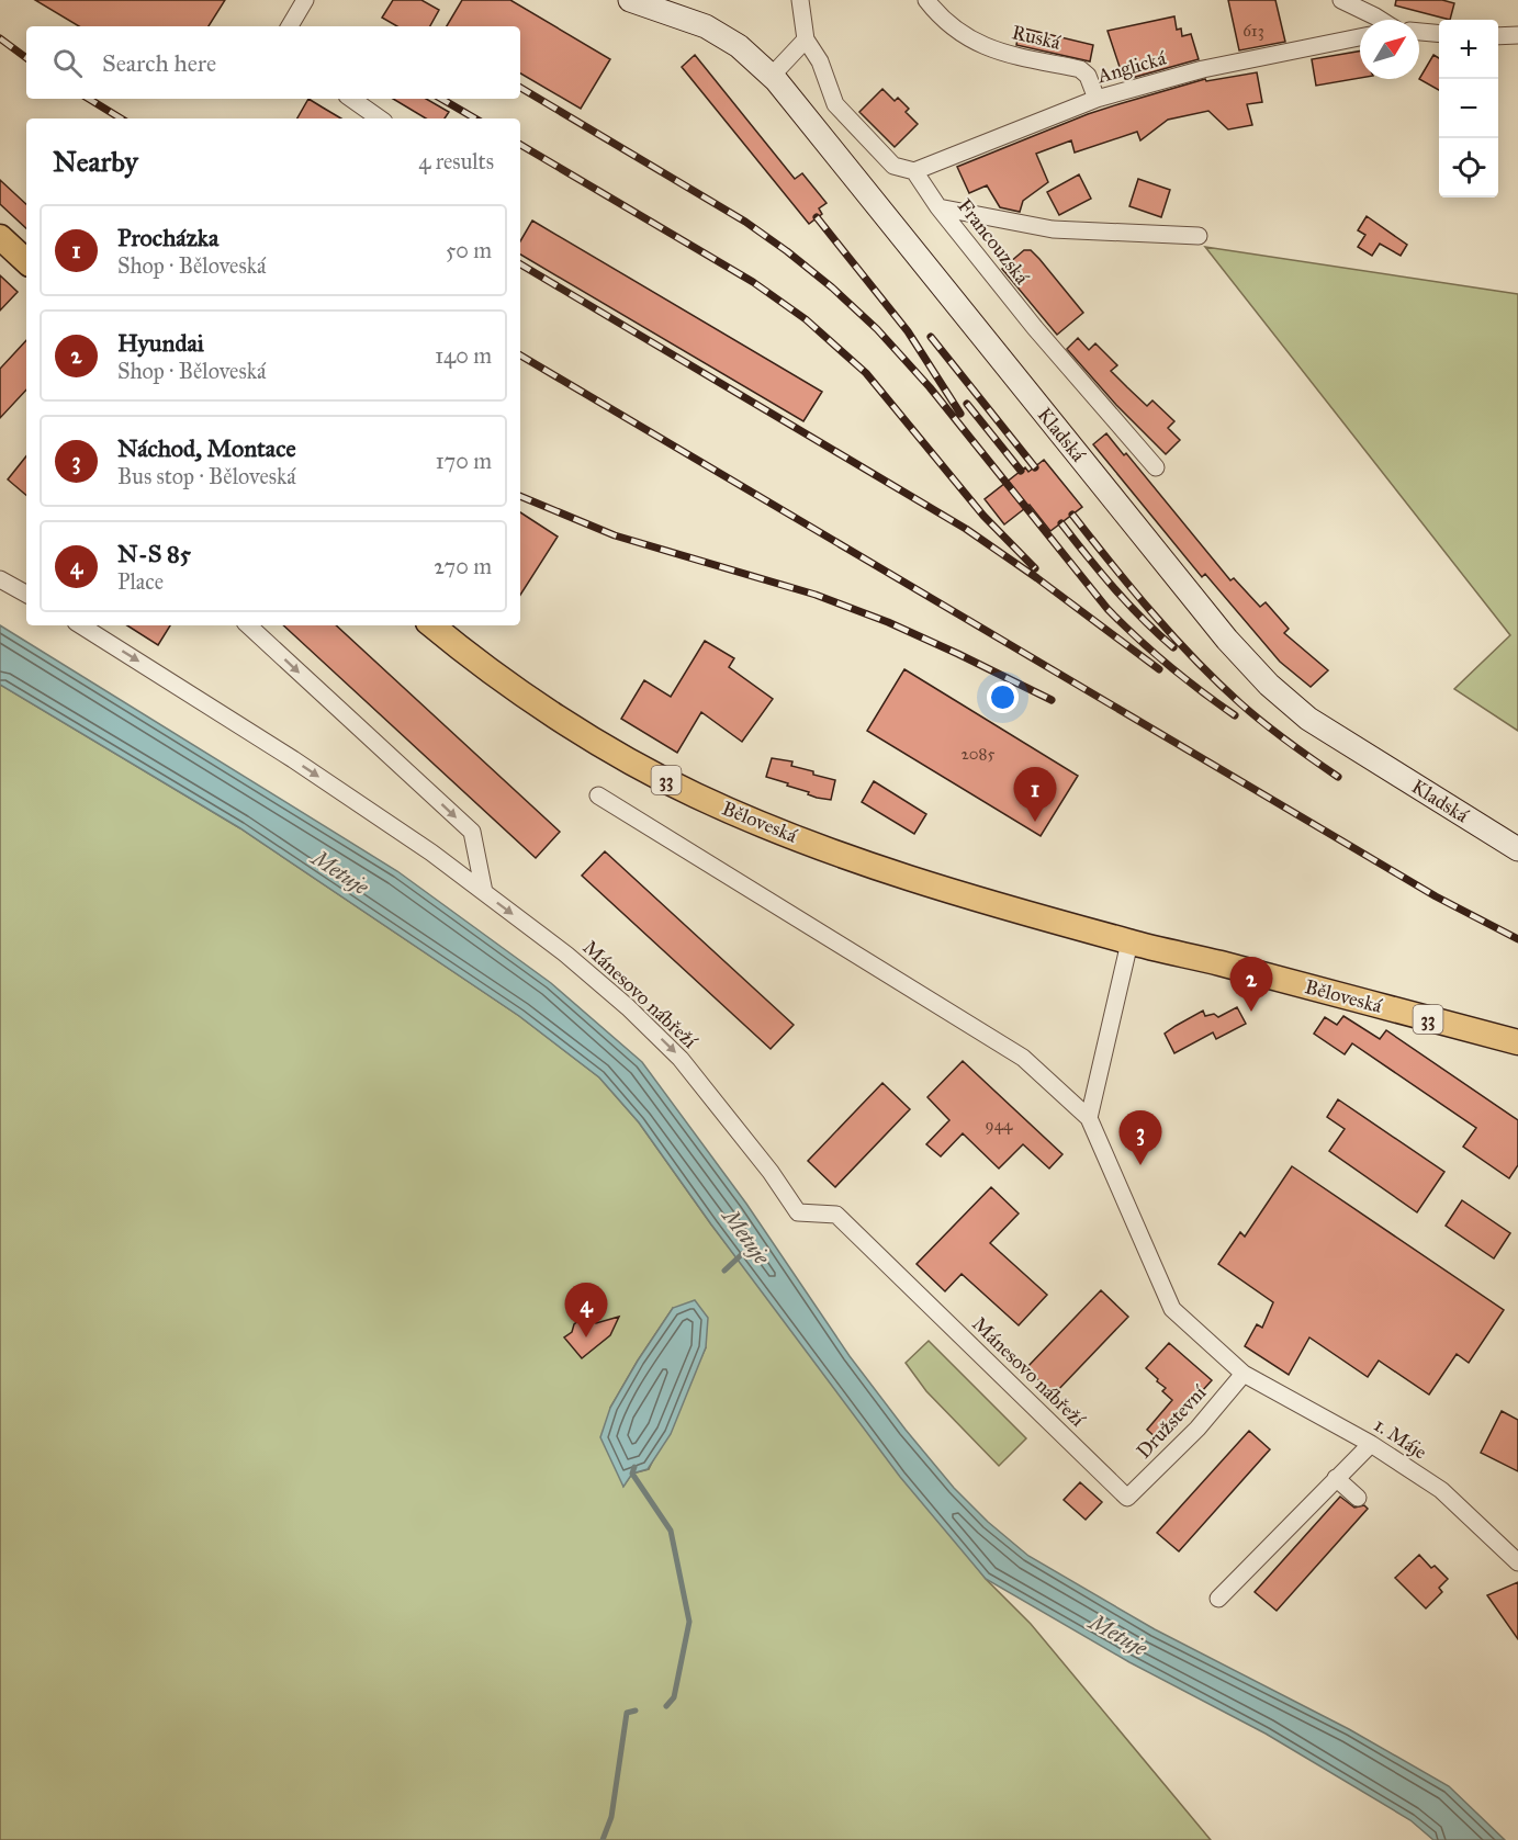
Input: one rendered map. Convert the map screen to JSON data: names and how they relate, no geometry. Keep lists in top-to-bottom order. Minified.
{"streets":{"main road":["Kladská","33","Běloveská"],"street":["Ruská","Anglická","Francouzská","Mánesovo nábřeží","Družstevní","1. Máje"]},"crossings":[["Ruská","Anglická"],["Mánesovo nábřeží","Družstevní"],["Družstevní","1. Máje"]],"one_way":["Mánesovo nábřeží"],"water":["Metuje"],"house_numbers":["613","2085","944"],"north":"top right","page":{"map_buttons":["+","−"],"search":"Search here","heading":["Nearby","4 results"],"list":[{"mark":"1","name":"Procházka","note":"Shop · Běloveská","value":"50 m"},{"mark":"2","name":"Hyundai","note":"Shop · Běloveská","value":"140 m"},{"mark":"3","name":"Náchod, Montace","note":"Bus stop · Běloveská","value":"170 m"},{"mark":"4","name":"N-S 85","note":"Place","value":"270 m"}],"pins":["1","2","3","4"]}}
